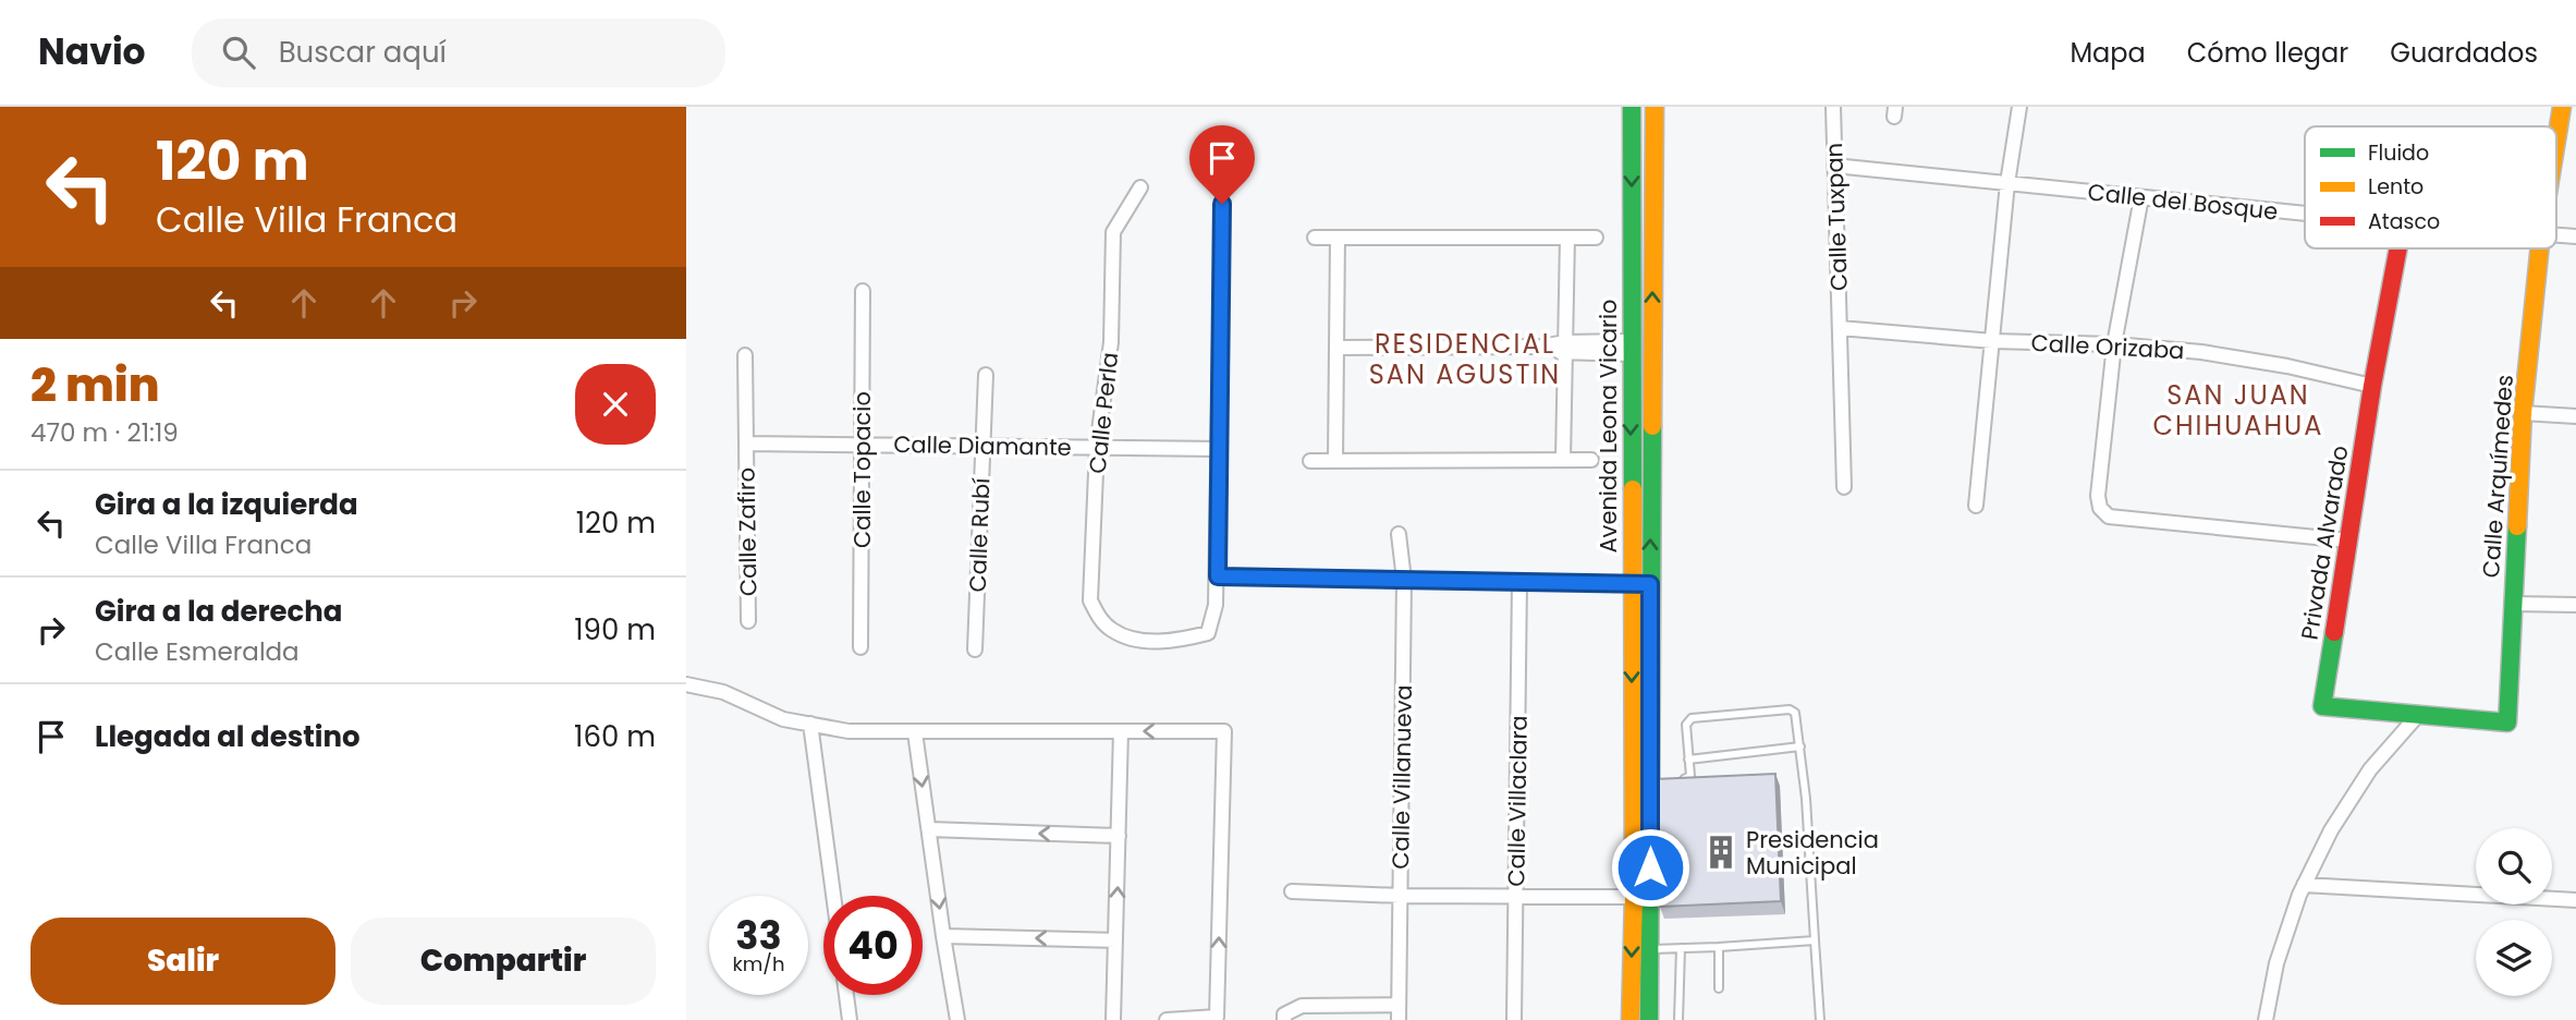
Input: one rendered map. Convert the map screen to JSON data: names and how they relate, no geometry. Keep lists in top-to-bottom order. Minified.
{"streets":{"street":["Calle del Bosque","Calle Tuxpan","Calle Orizaba","Calle Perla","Avenida Leona Vicario","Calle Diamante","Calle Topacio","Calle Arquímedes","Calle Zafiro","Calle Rubí","Privada Alvarado","Calle Villanueva","Calle Villaclara"]},"crossings":[["Calle del Bosque","Calle Tuxpan"],["Calle Tuxpan","Calle Orizaba"],["Calle Orizaba","Privada Alvarado"],["Calle Perla","Calle Diamante"],["Calle Diamante","Calle Topacio"],["Calle Diamante","Calle Zafiro"],["Calle Diamante","Calle Rubí"],["Calle Arquímedes","Privada Alvarado"]],"districts":["RESIDENCIAL SAN AGUSTIN","SAN JUAN CHIHUAHUA"],"places":{"building":["Presidencia Municipal"]},"legend":["Fluido","Lento","Atasco"],"page":{"header":"Navio","search":"Buscar aquí","nav":["Mapa","Cómo llegar","Guardados"],"turn":["120 m","Calle Villa Franca"],"heading":["2 min","470 m · 21:19"],"list":[{"name":"Gira a la izquierda","note":"Calle Villa Franca","value":"120 m"},{"name":"Gira a la derecha","note":"Calle Esmeralda","value":"190 m"},{"name":"Llegada al destino","value":"160 m"}],"speed":"33 km/h","limit":"40","buttons":["Salir","Compartir"]}}
